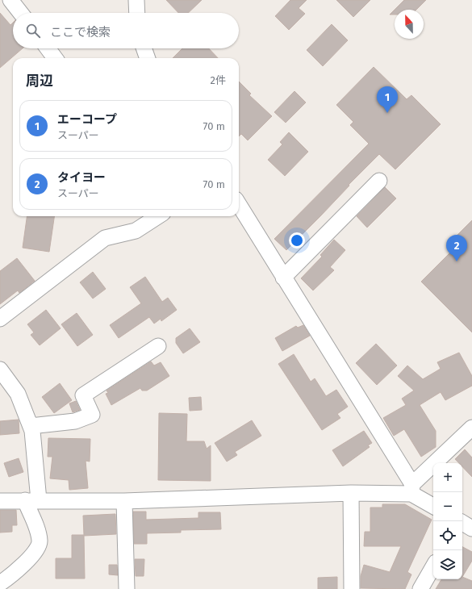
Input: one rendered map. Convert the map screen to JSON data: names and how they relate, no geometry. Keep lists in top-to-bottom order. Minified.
{"north":"top","page":{"search":"ここで検索","heading":["周辺","2件"],"pins":["1","2"],"list":[{"mark":"1","name":"エーコープ","note":"スーパー","value":"70 m"},{"mark":"2","name":"タイヨー","note":"スーパー","value":"70 m"}],"map_buttons":["+","−"]}}
